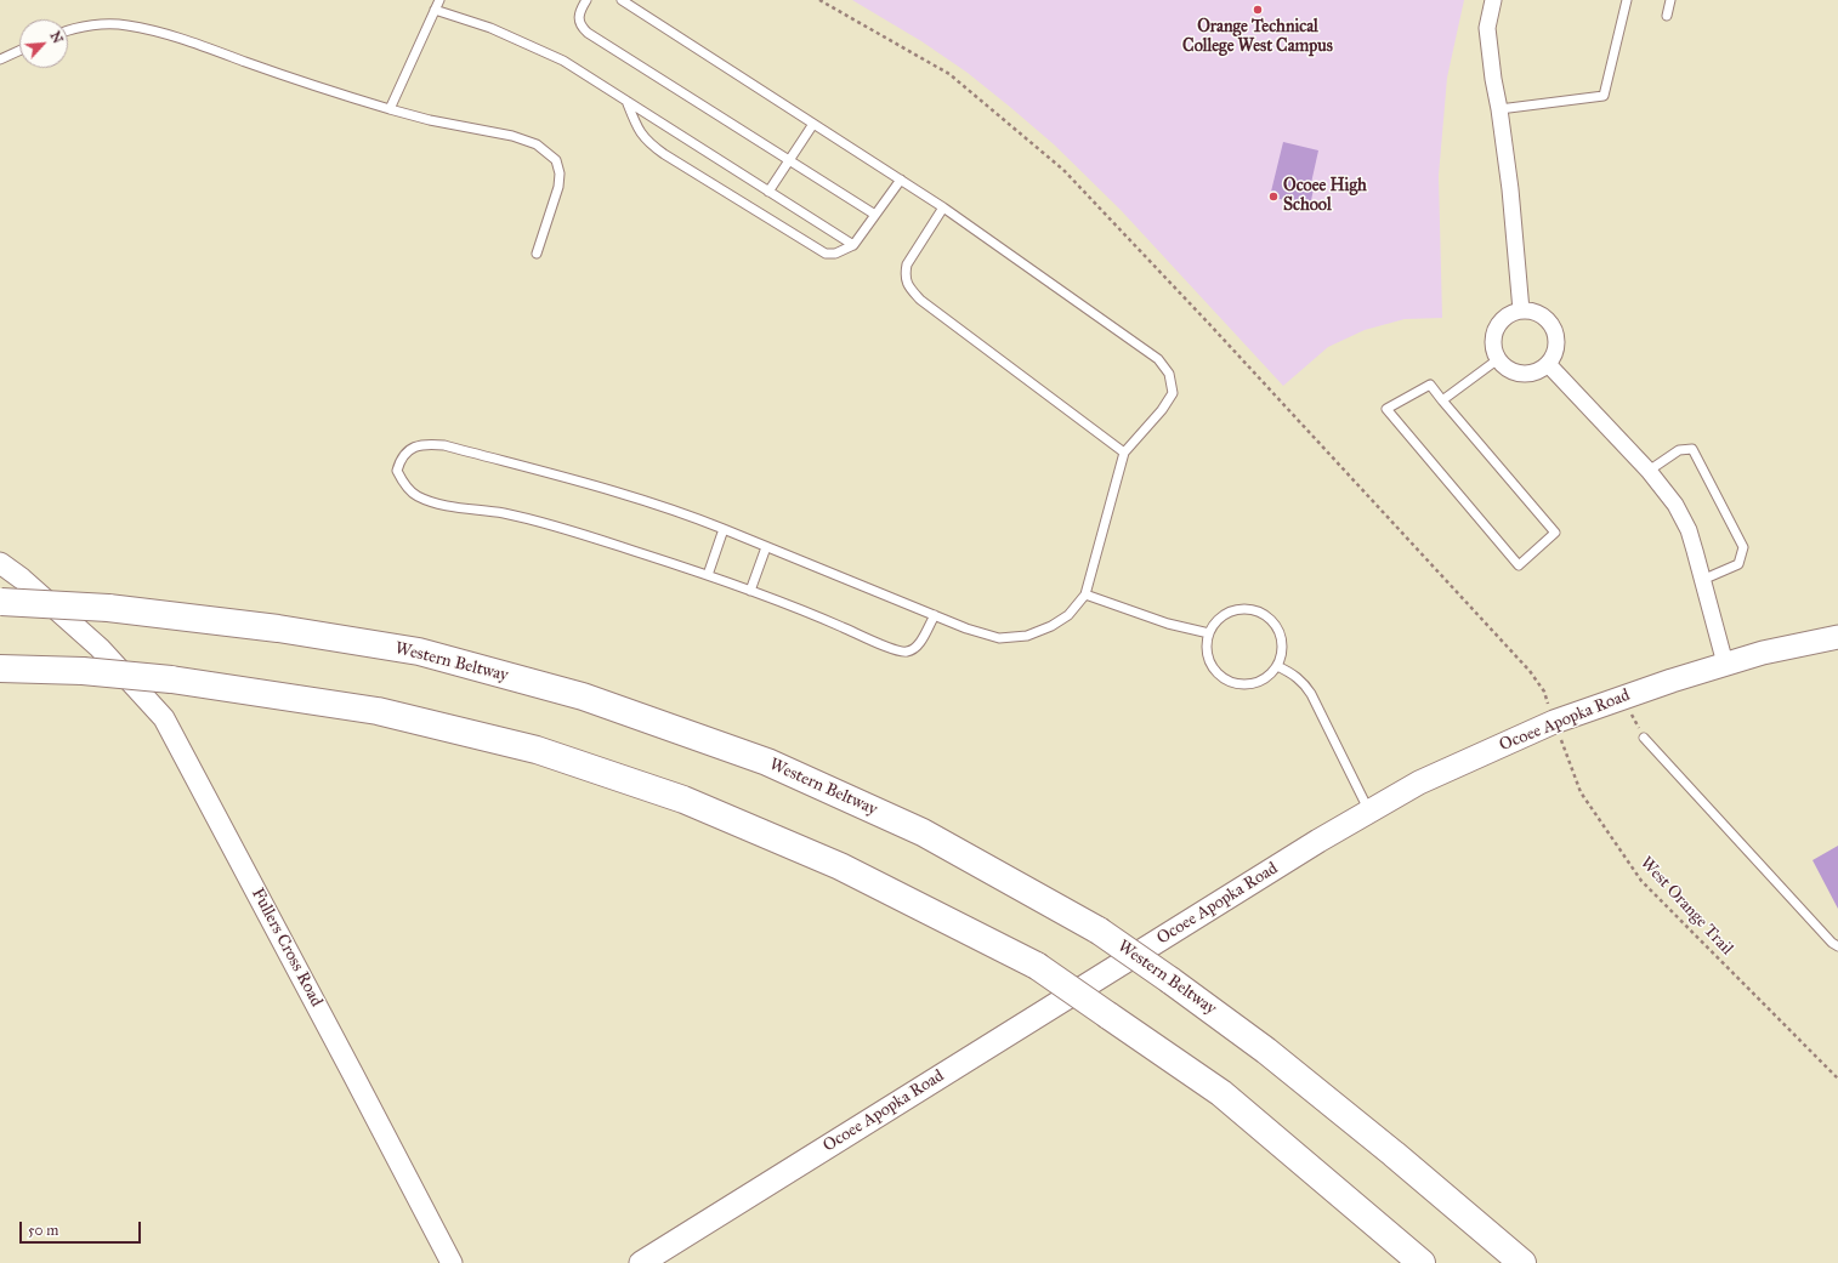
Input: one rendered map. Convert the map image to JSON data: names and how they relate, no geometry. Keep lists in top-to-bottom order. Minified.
{"streets":{"highway":["Western Beltway"],"main road":["Ocoee Apopka Road"],"street":["Fullers Cross Road"],"path":["West Orange Trail"]},"crossings":[["Ocoee Apopka Road","West Orange Trail"]],"places":["Orange Technical College West Campus","Ocoee High School"],"scale_bar":"50 m","north":"top right"}
